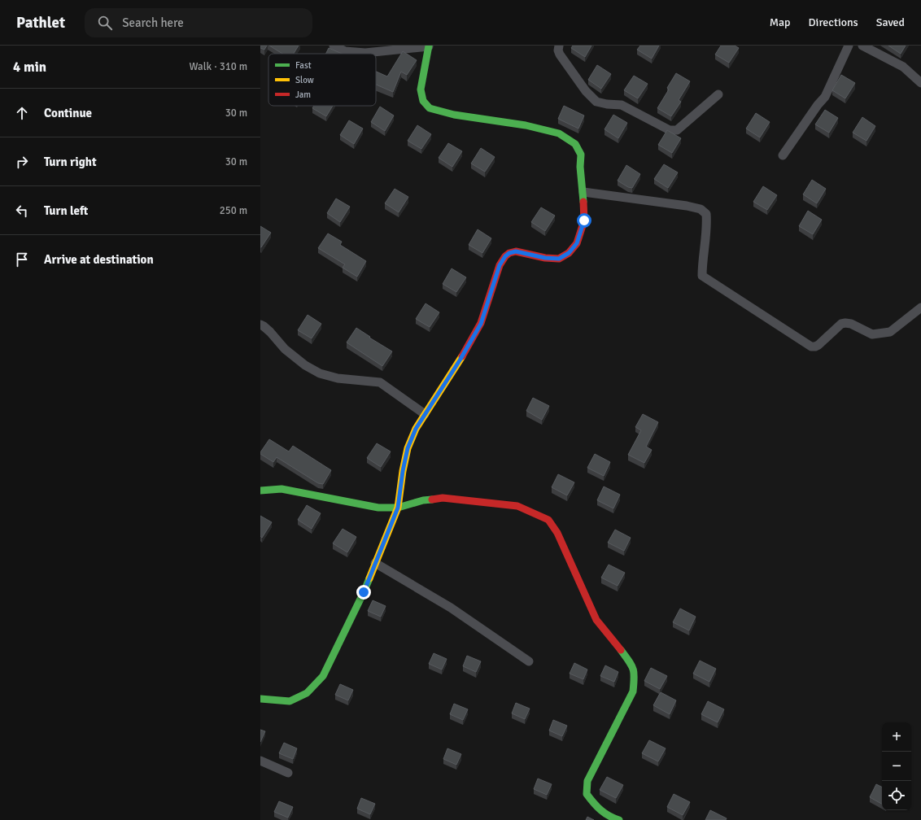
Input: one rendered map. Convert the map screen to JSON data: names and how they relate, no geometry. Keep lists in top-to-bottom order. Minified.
{"legend":["Fast","Slow","Jam"],"page":{"header":"Pathlet","search":"Search here","nav":["Map","Directions","Saved"],"heading":["4 min","Walk · 310 m"],"list":[["Continue","30 m"],["Turn right","30 m"],["Turn left","250 m"],"Arrive at destination"],"map_buttons":["+","−"]}}
